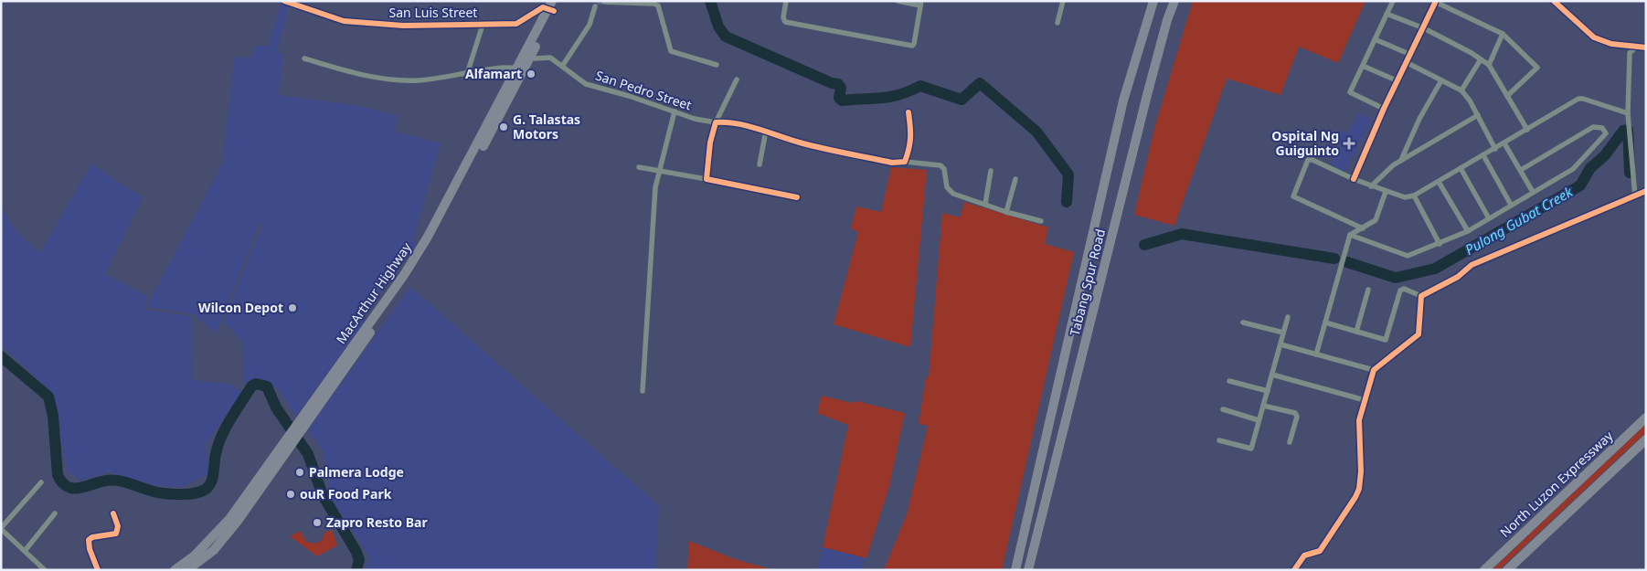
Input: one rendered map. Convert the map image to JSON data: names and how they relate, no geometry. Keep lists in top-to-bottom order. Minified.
{"streets":{"highway":["Tabang Spur Road","MacArthur Highway","North Luzon Expressway"],"street":["San Luis Street","San Pedro Street"]},"crossings":[["San Luis Street","MacArthur Highway"],["San Pedro Street","MacArthur Highway"]],"water":["Pulong Gubat Creek"],"places":{"other":["Alfamart","G. Talastas Motors","Wilcon Depot","Palmera Lodge","ouR Food Park","Zapro Resto Bar"],"health":["Ospital Ng Guiguinto"]}}
